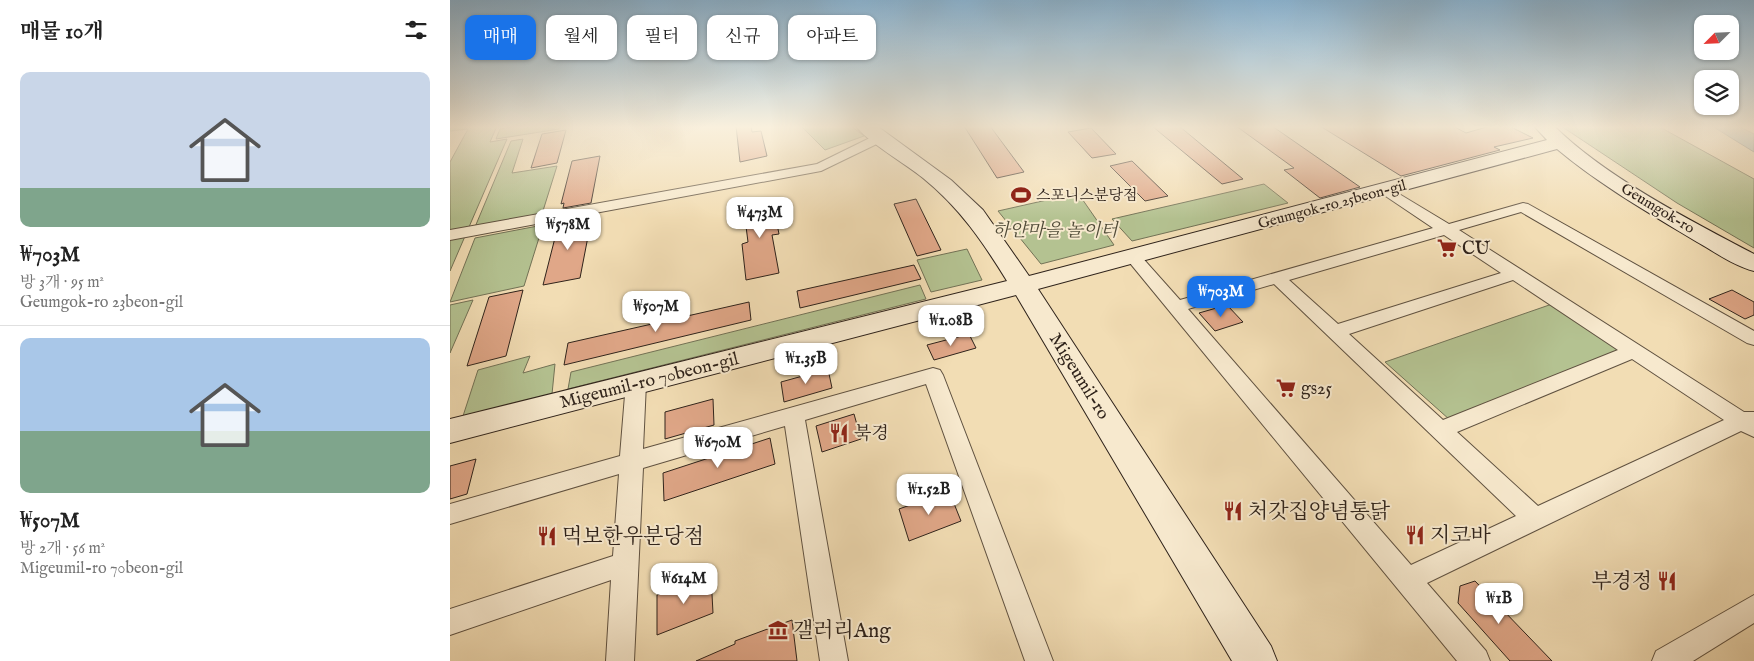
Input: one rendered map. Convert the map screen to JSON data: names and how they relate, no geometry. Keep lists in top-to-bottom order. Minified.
{"streets":{"street":["Geumgok-ro 25beon-gil","Geumgok-ro","Migeumil-ro","Migeumil-ro 70beon-gil"]},"crossings":[["Geumgok-ro 25beon-gil","Migeumil-ro"],["Geumgok-ro 25beon-gil","Migeumil-ro 70beon-gil"],["Migeumil-ro","Migeumil-ro 70beon-gil"]],"parks":["하얀마을 놀이터"],"places":{"sports":["스포니스분당점"],"supermarket":["CU","gs25"],"restaurant":["북경","처갓집양념통닭","지코바","먹보한우분당점","부경정"],"museum":["갤러리Ang"]},"north":"bottom left","page":{"heading":"매물 10개","chip":["매매","월세","필터","신규","아파트"],"list":[{"name":"₩703M","note":"방 3개 · 95 m² · Geumgok-ro 23beon-gil"},{"name":"₩507M","note":"방 2개 · 56 m² · Migeumil-ro 70beon-gil"}],"price":["₩473M","₩578M","₩703M","₩507M","₩1.08B","₩1.35B","₩670M","₩1.52B","₩614M","₩1B"]}}
